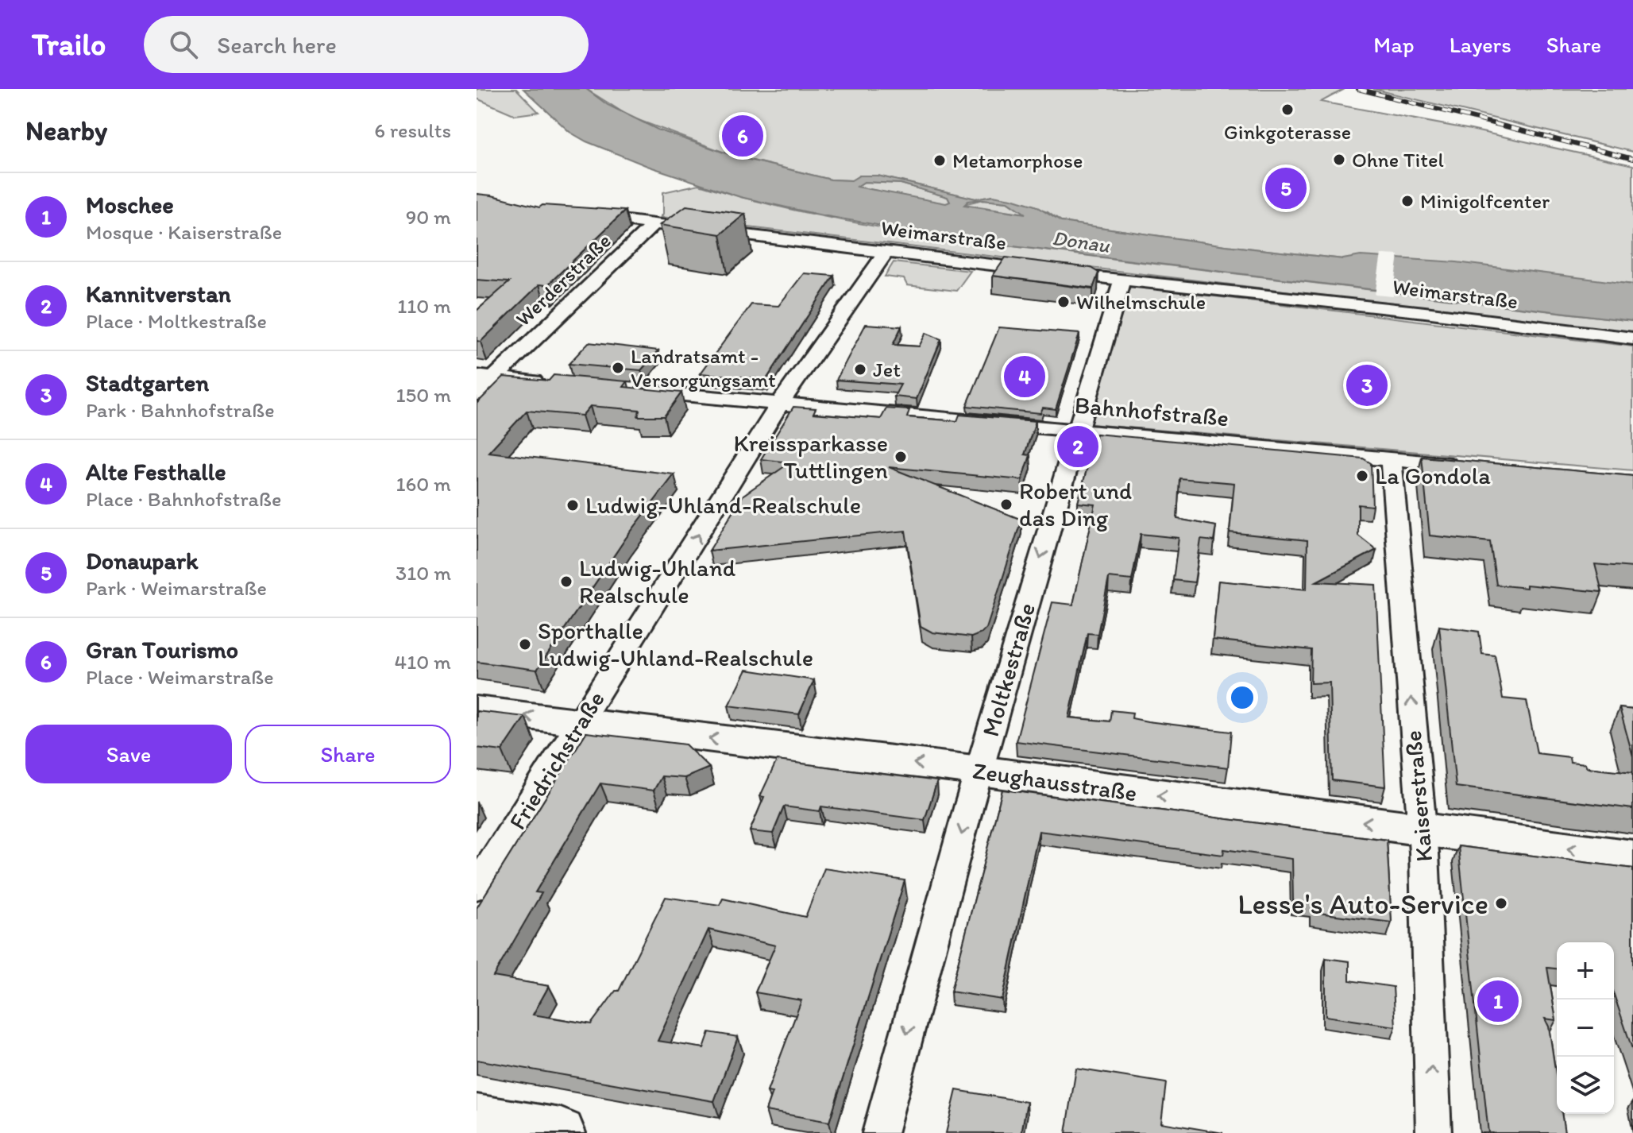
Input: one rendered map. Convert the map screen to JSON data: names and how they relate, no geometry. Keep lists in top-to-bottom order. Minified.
{"streets":{"street":["Weimarstraße","Werderstraße","Bahnhofstraße","Moltkestraße","Friedrichstraße","Zeughausstraße","Kaiserstraße"]},"crossings":[["Weimarstraße","Werderstraße"],["Weimarstraße","Moltkestraße"],["Weimarstraße","Friedrichstraße"],["Bahnhofstraße","Moltkestraße"],["Bahnhofstraße","Friedrichstraße"],["Bahnhofstraße","Kaiserstraße"],["Moltkestraße","Zeughausstraße"],["Friedrichstraße","Zeughausstraße"],["Zeughausstraße","Kaiserstraße"]],"one_way":["Moltkestraße","Friedrichstraße","Zeughausstraße","Kaiserstraße"],"water":["Donau"],"places":["Ginkgoterasse","Ohne Titel","Metamorphose","Minigolfcenter","Wilhelmschule","Landratsamt - Versorgungsamt","Jet","Kreissparkasse Tuttlingen","La Gondola","Robert und das Ding","Ludwig-Uhland-Realschule","Ludwig-Uhland Realschule","Sporthalle Ludwig-Uhland-Realschule","Lesse's Auto-Service"],"page":{"header":"Trailo","search":"Search here","nav":["Map","Layers","Share"],"heading":["Nearby","6 results"],"pins":["6","5","4","3","2","1"],"list":[{"mark":"1","name":"Moschee","note":"Mosque · Kaiserstraße","value":"90 m"},{"mark":"2","name":"Kannitverstan","note":"Place · Moltkestraße","value":"110 m"},{"mark":"3","name":"Stadtgarten","note":"Park · Bahnhofstraße","value":"150 m"},{"mark":"4","name":"Alte Festhalle","note":"Place · Bahnhofstraße","value":"160 m"},{"mark":"5","name":"Donaupark","note":"Park · Weimarstraße","value":"310 m"},{"mark":"6","name":"Gran Tourismo","note":"Place · Weimarstraße","value":"410 m"}],"buttons":["Save","Share"],"map_buttons":["+","−"]}}
